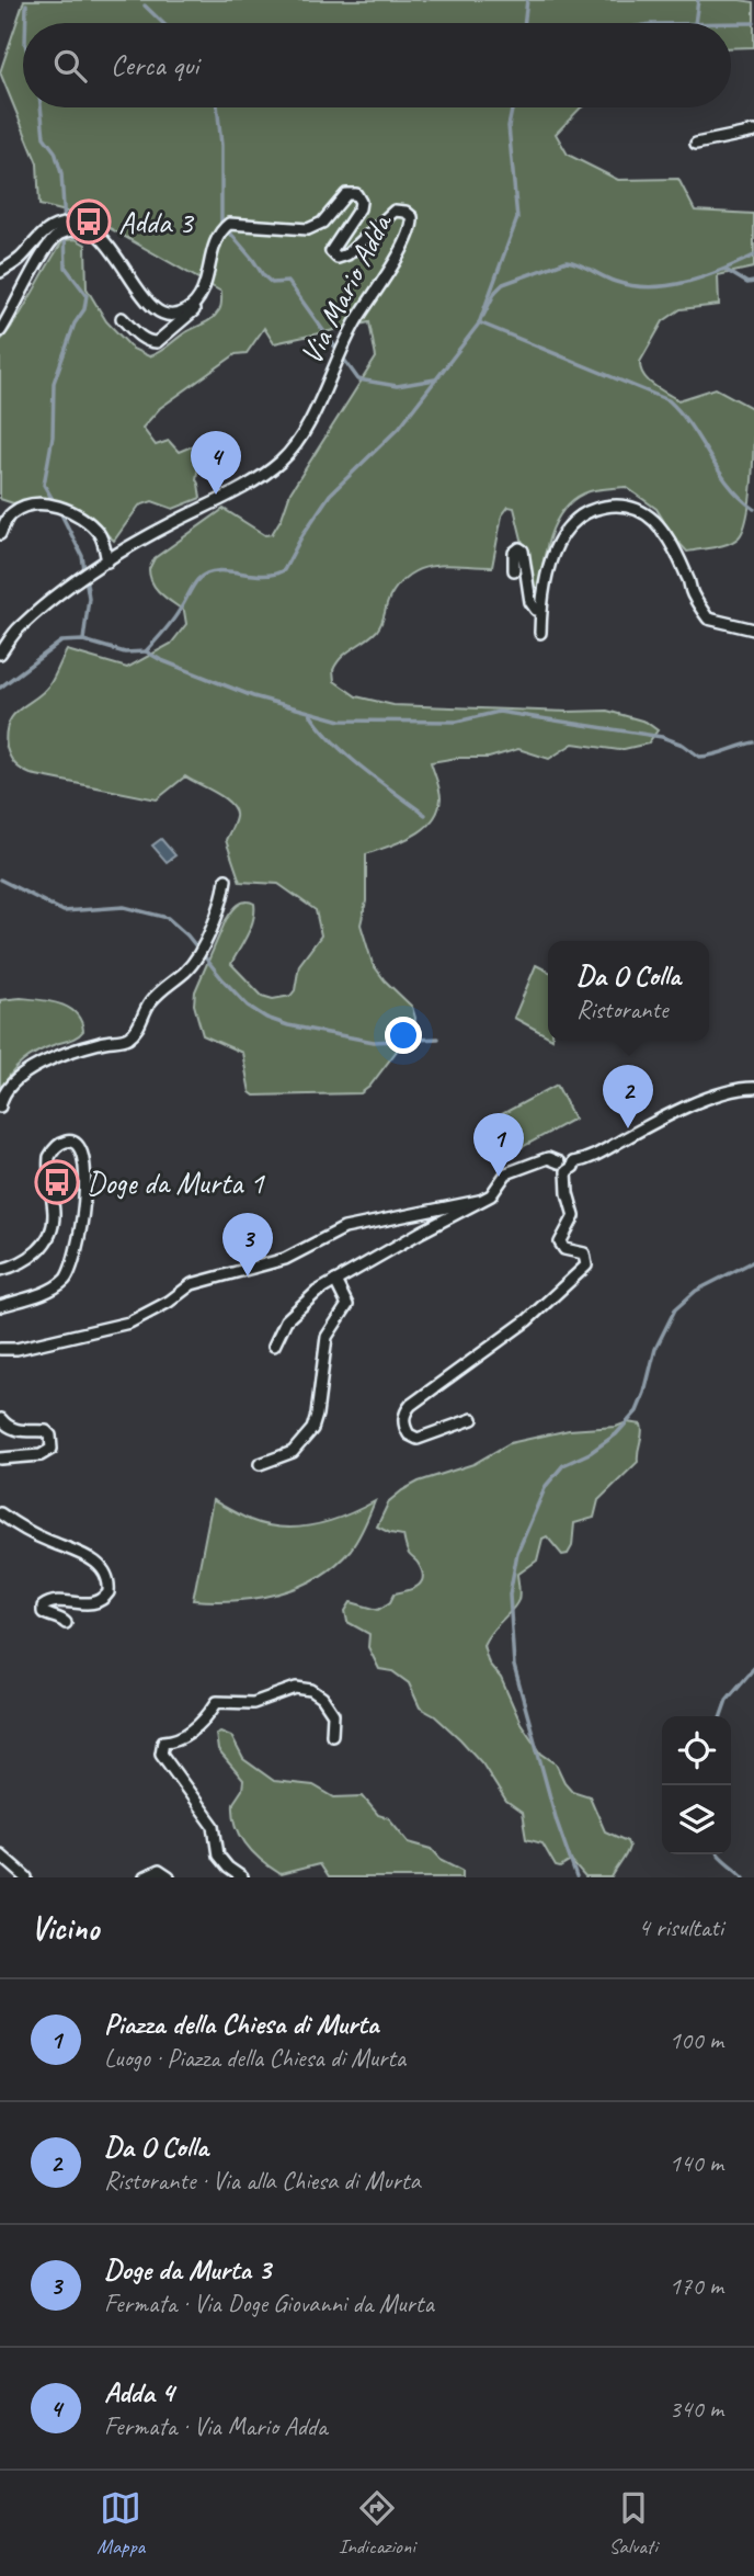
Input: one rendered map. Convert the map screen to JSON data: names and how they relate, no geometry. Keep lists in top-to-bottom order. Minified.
{"streets":{"street":["Via Mario Adda"]},"places":{"bus stop":["Adda 3","Doge da Murta 1"]},"page":{"search":"Cerca qui","pins":["4","2","1","3"],"popup":["Da O Colla","Ristorante"],"heading":["Vicino","4 risultati"],"list":[{"mark":"1","name":"Piazza della Chiesa di Murta","note":"Luogo · Piazza della Chiesa di Murta","value":"100 m"},{"mark":"2","name":"Da O Colla","note":"Ristorante · Via alla Chiesa di Murta","value":"140 m"},{"mark":"3","name":"Doge da Murta 3","note":"Fermata · Via Doge Giovanni da Murta","value":"170 m"},{"mark":"4","name":"Adda 4","note":"Fermata · Via Mario Adda","value":"340 m"}],"nav":["Mappa","Indicazioni","Salvati"]}}
